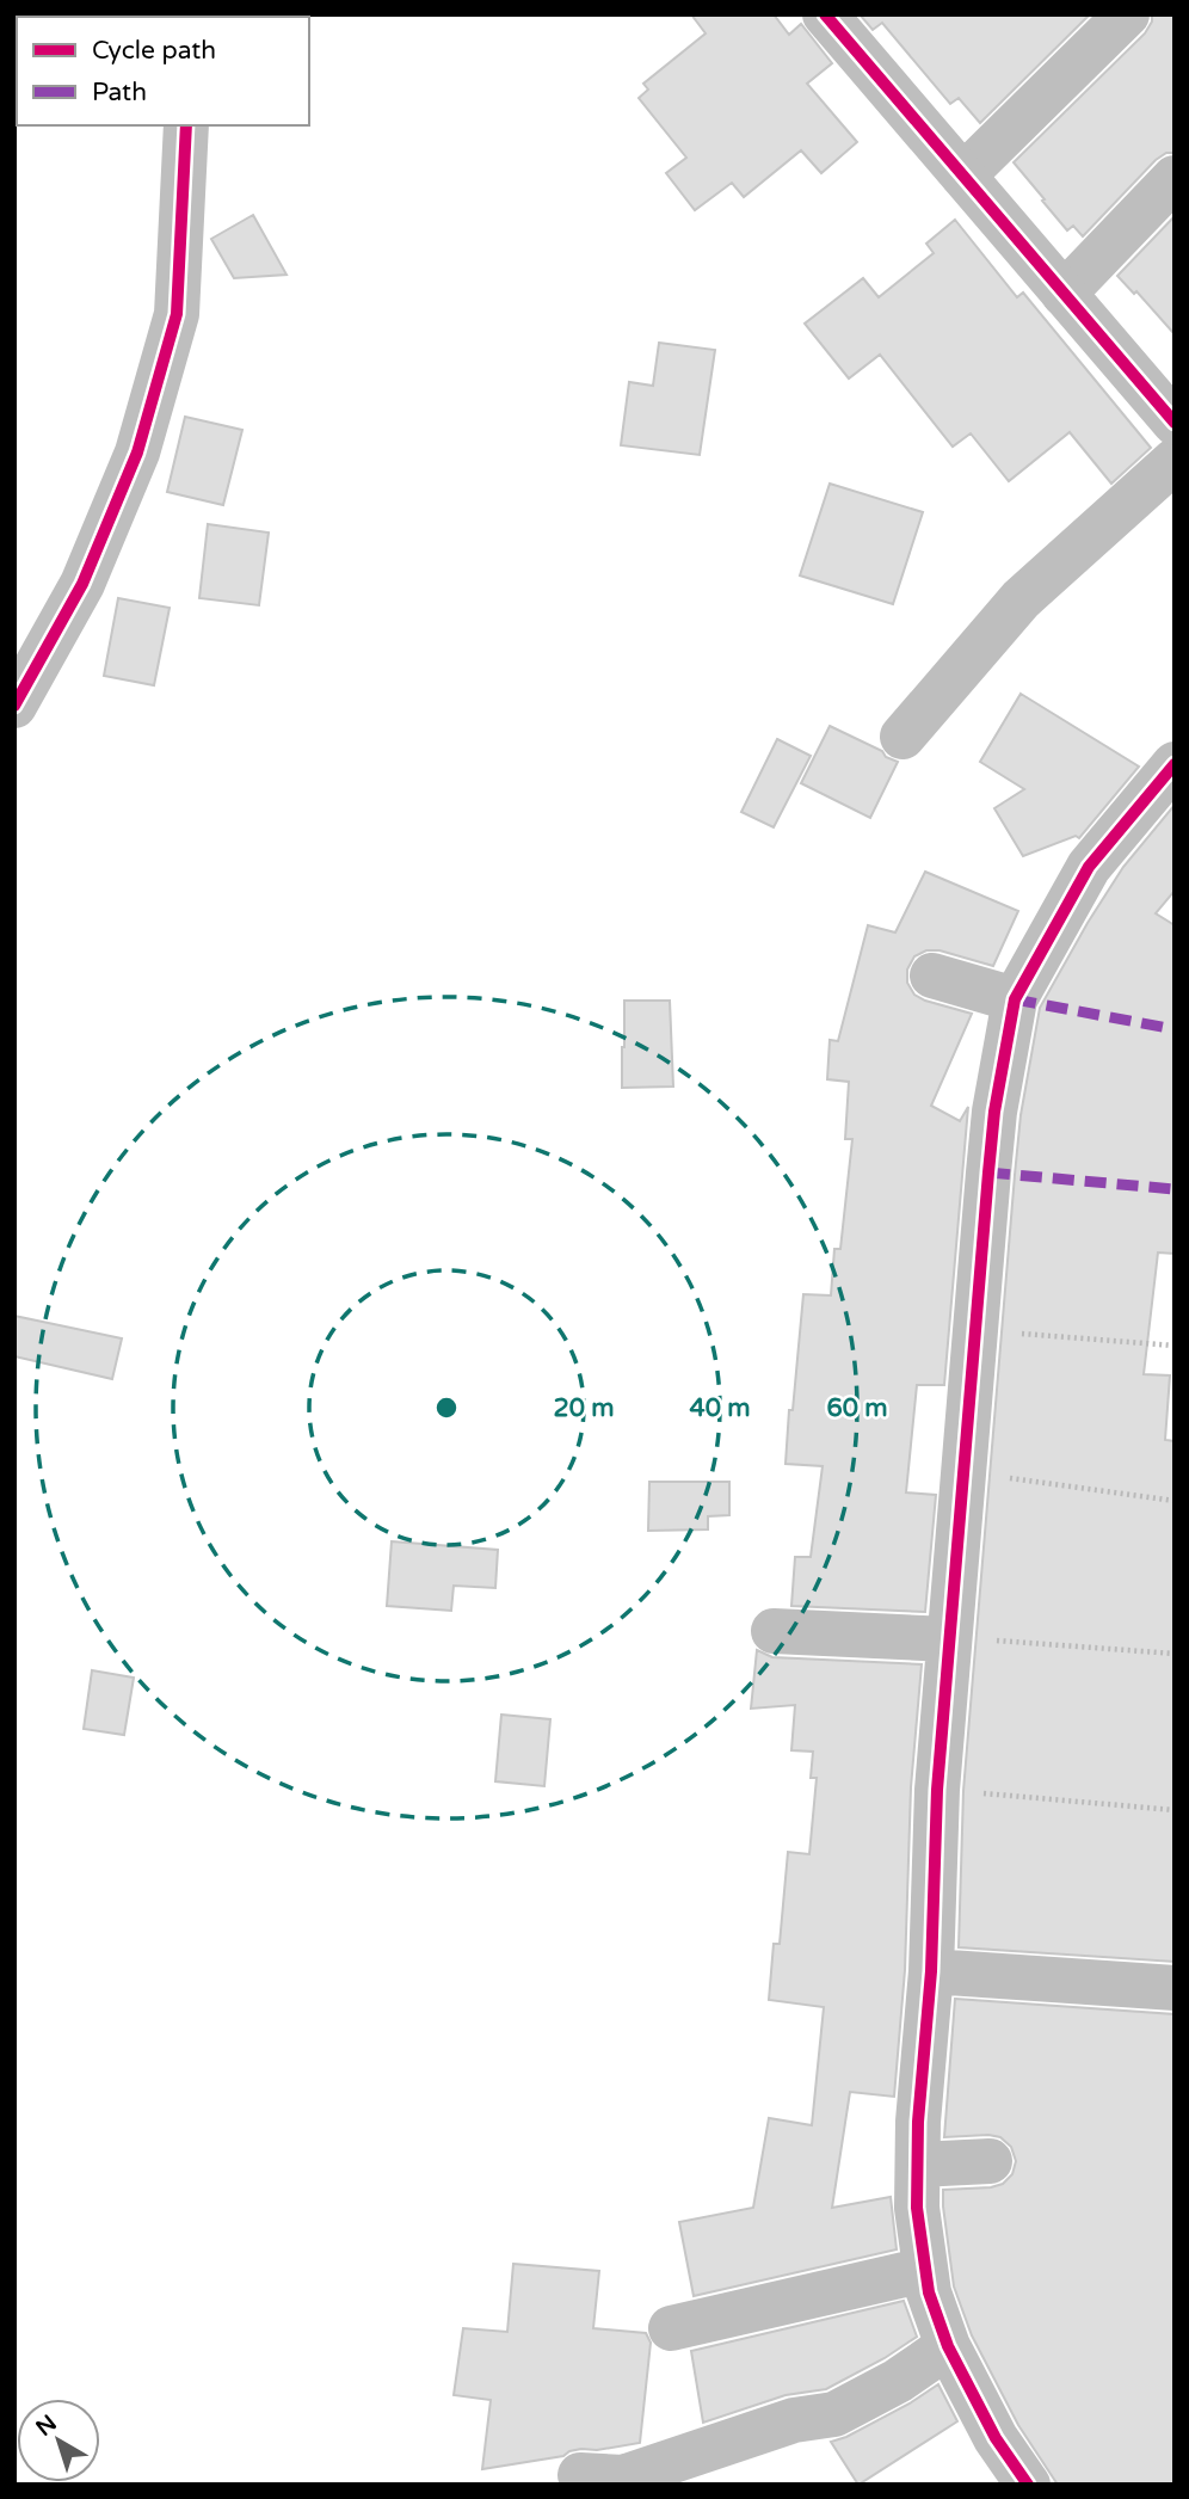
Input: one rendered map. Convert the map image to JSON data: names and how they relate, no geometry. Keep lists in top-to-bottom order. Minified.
{"legend":["Cycle path","Path"],"north":"top left","rings":["20 m","40 m","60 m"]}
